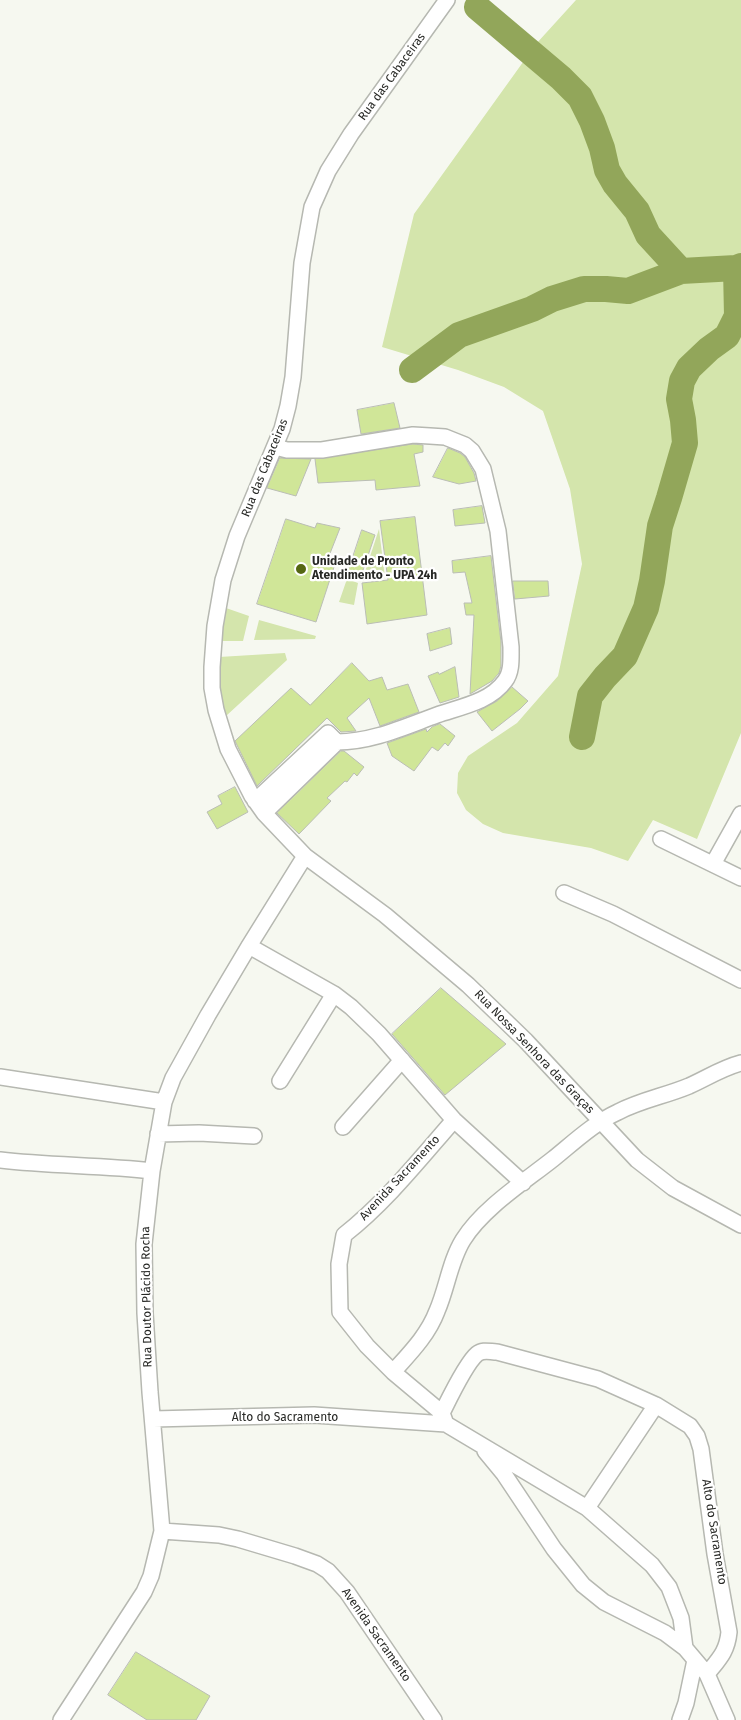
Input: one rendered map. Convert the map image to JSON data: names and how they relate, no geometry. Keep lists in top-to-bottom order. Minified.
{"streets":{"street":["Rua das Cabaceiras","Rua Nossa Senhora das Graças","Avenida Sacramento","Rua Doutor Plácido Rocha","Alto do Sacramento"]},"crossings":[["Rua das Cabaceiras","Rua Nossa Senhora das Graças"],["Rua das Cabaceiras","Rua Doutor Plácido Rocha"],["Rua Nossa Senhora das Graças","Rua Doutor Plácido Rocha"],["Avenida Sacramento","Rua Doutor Plácido Rocha"],["Avenida Sacramento","Alto do Sacramento"],["Rua Doutor Plácido Rocha","Alto do Sacramento"]],"places":["Unidade de Pronto Atendimento - UPA 24h"]}
